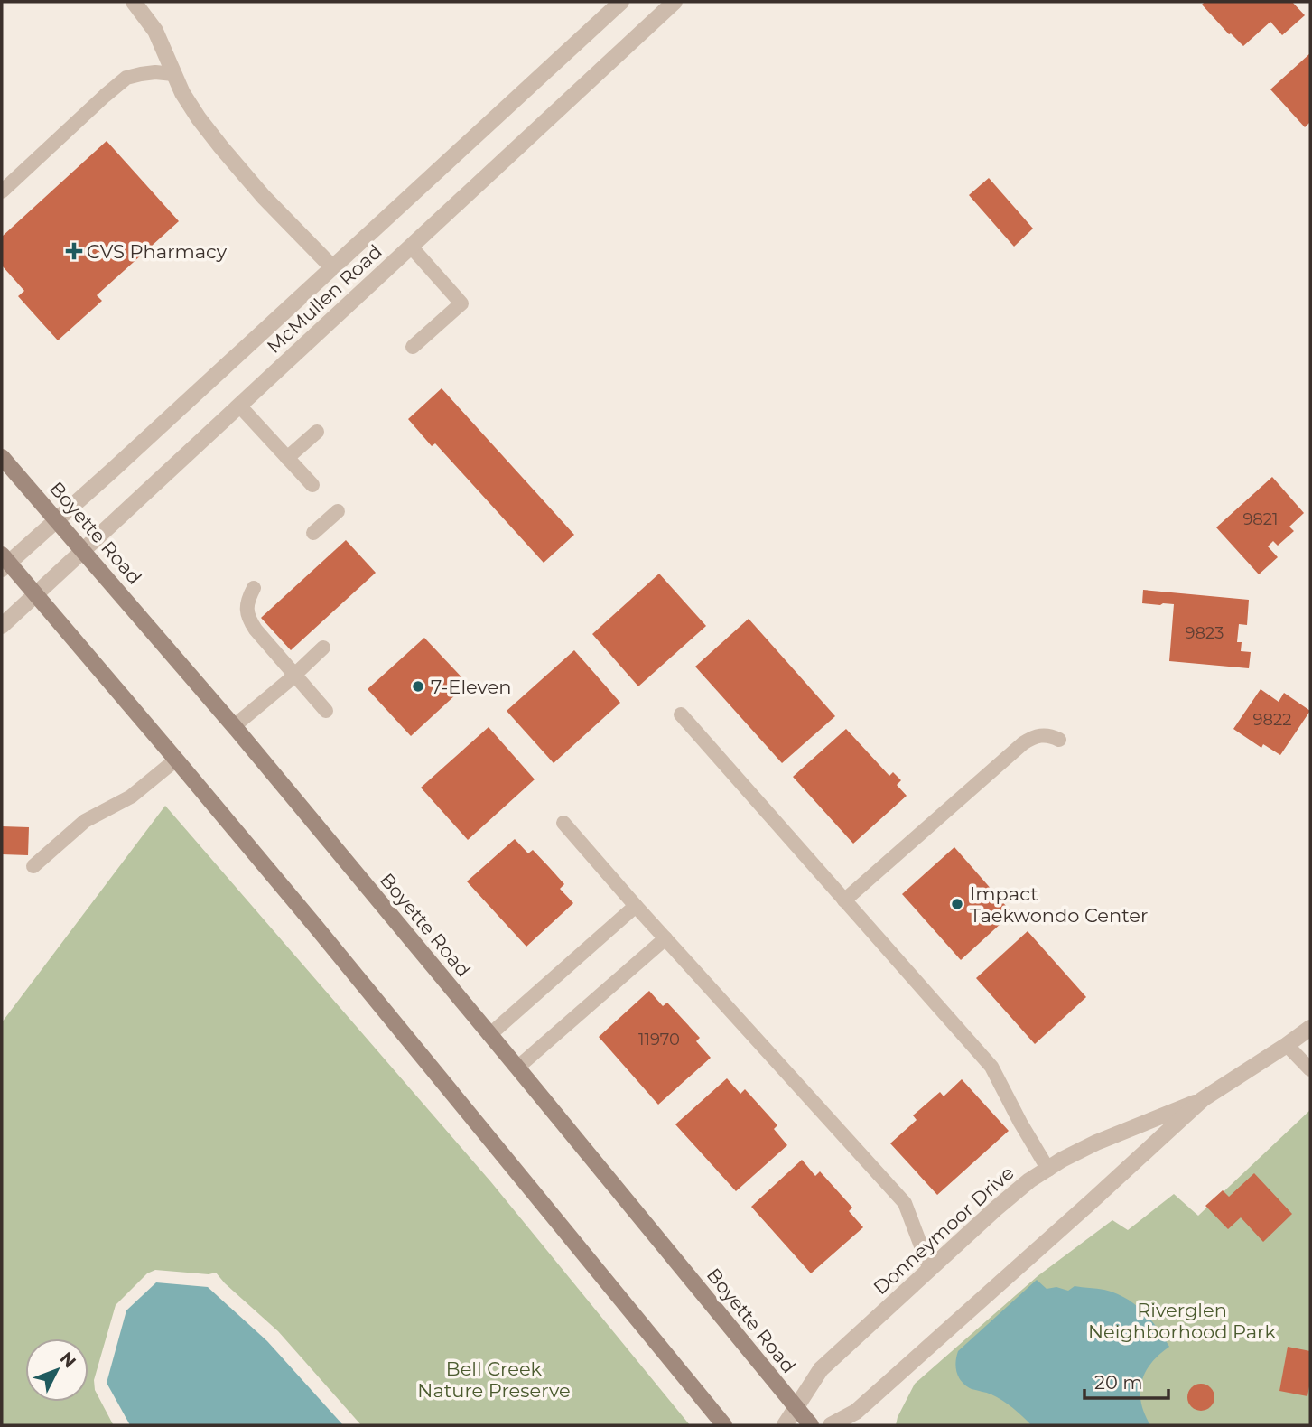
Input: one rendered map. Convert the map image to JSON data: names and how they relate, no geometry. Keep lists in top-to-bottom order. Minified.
{"streets":{"main road":["Boyette Road"],"street":["McMullen Road","Donneymoor Drive"]},"crossings":[["McMullen Road","Boyette Road"],["Boyette Road","Donneymoor Drive"]],"parks":["Riverglen Neighborhood Park","Bell Creek Nature Preserve"],"places":{"health":["CVS Pharmacy"],"other":["7-Eleven","Impact Taekwondo Center"]},"house_numbers":["9821","9823","9822","11970"],"scale_bar":"20 m","north":"top right"}
